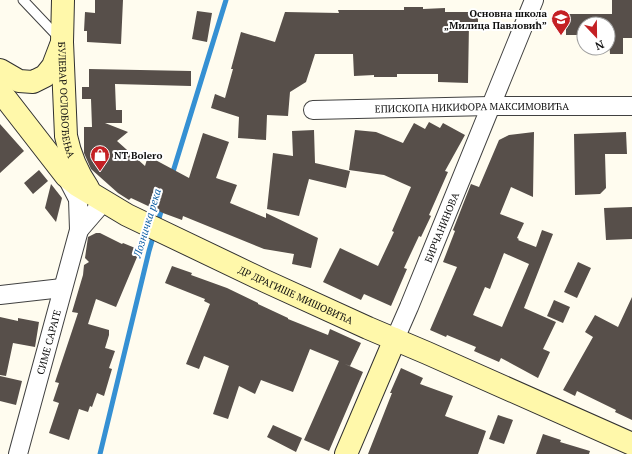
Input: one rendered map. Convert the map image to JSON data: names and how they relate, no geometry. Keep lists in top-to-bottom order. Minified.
{"streets":{"main road":["БУЛЕВАР ОСЛОБОЂЕЊА","БИРЧАНИНОВА","ДР ДРАГИШЕ МИШОВИЋА"],"street":["ЕПИСКОПА НИКИФОРА МАКСИМОВИЋА","СИМЕ САРАГЕ"]},"crossings":[["БУЛЕВАР ОСЛОБОЂЕЊА","ДР ДРАГИШЕ МИШОВИЋА"],["БУЛЕВАР ОСЛОБОЂЕЊА","СИМЕ САРАГЕ"],["ЕПИСКОПА НИКИФОРА МАКСИМОВИЋА","БИРЧАНИНОВА"],["БИРЧАНИНОВА","ДР ДРАГИШЕ МИШОВИЋА"],["ДР ДРАГИШЕ МИШОВИЋА","СИМЕ САРАГЕ"]],"water":["Лозничка река"],"places":{"school or university":["Основна школа „Милица Павловић”"],"shop":["NT Bolero"]},"north":"bottom"}
